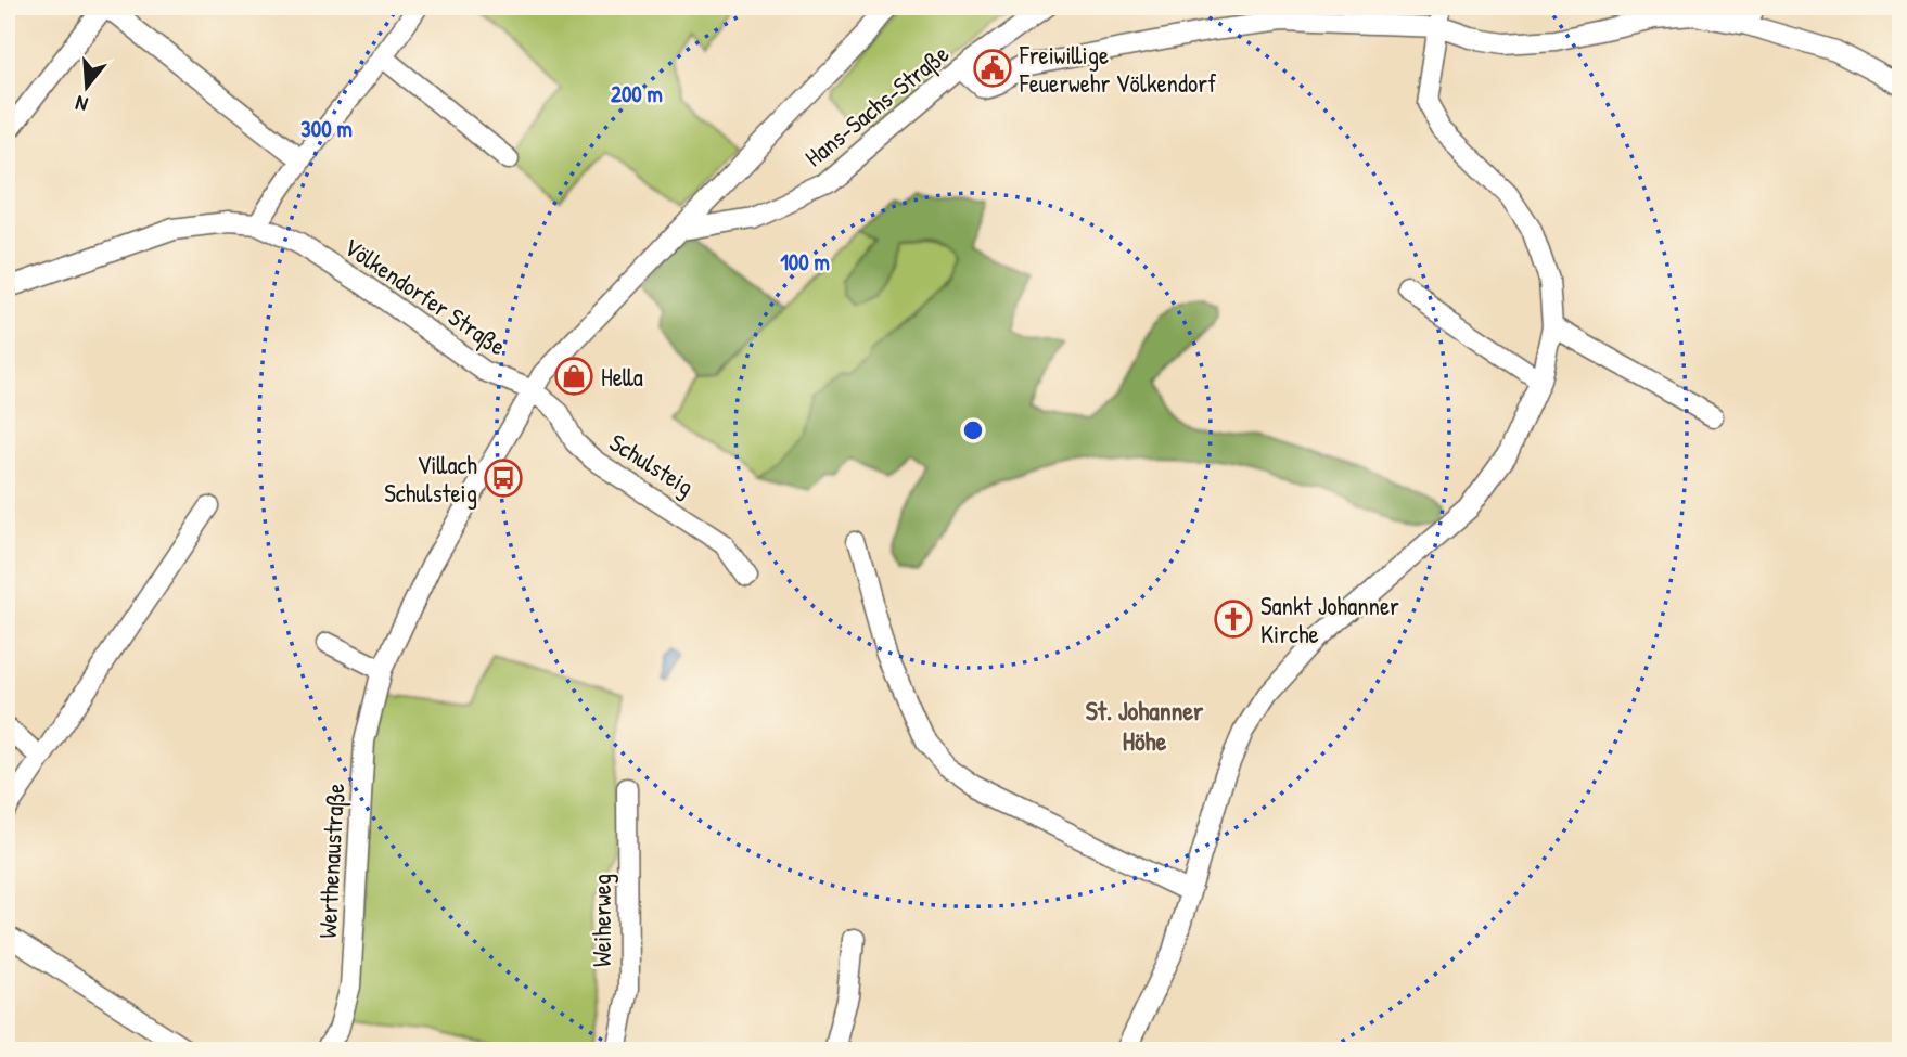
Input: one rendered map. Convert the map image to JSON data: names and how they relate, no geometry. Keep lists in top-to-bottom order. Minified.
{"streets":{"street":["Hans-Sachs-Straße","Völkendorfer Straße","Schulsteig","Werthenaustraße","Weiherweg"]},"crossings":[["Völkendorfer Straße","Schulsteig"],["Völkendorfer Straße","Werthenaustraße"],["Schulsteig","Werthenaustraße"]],"districts":["St. Johanner Höhe"],"places":{"public building":["Freiwillige Feuerwehr Völkendorf"],"shop":["Hella"],"bus stop":["Villach Schulsteig"],"church":["Sankt Johanner Kirche"]},"north":"bottom","rings":["200 m","300 m","100 m"]}
